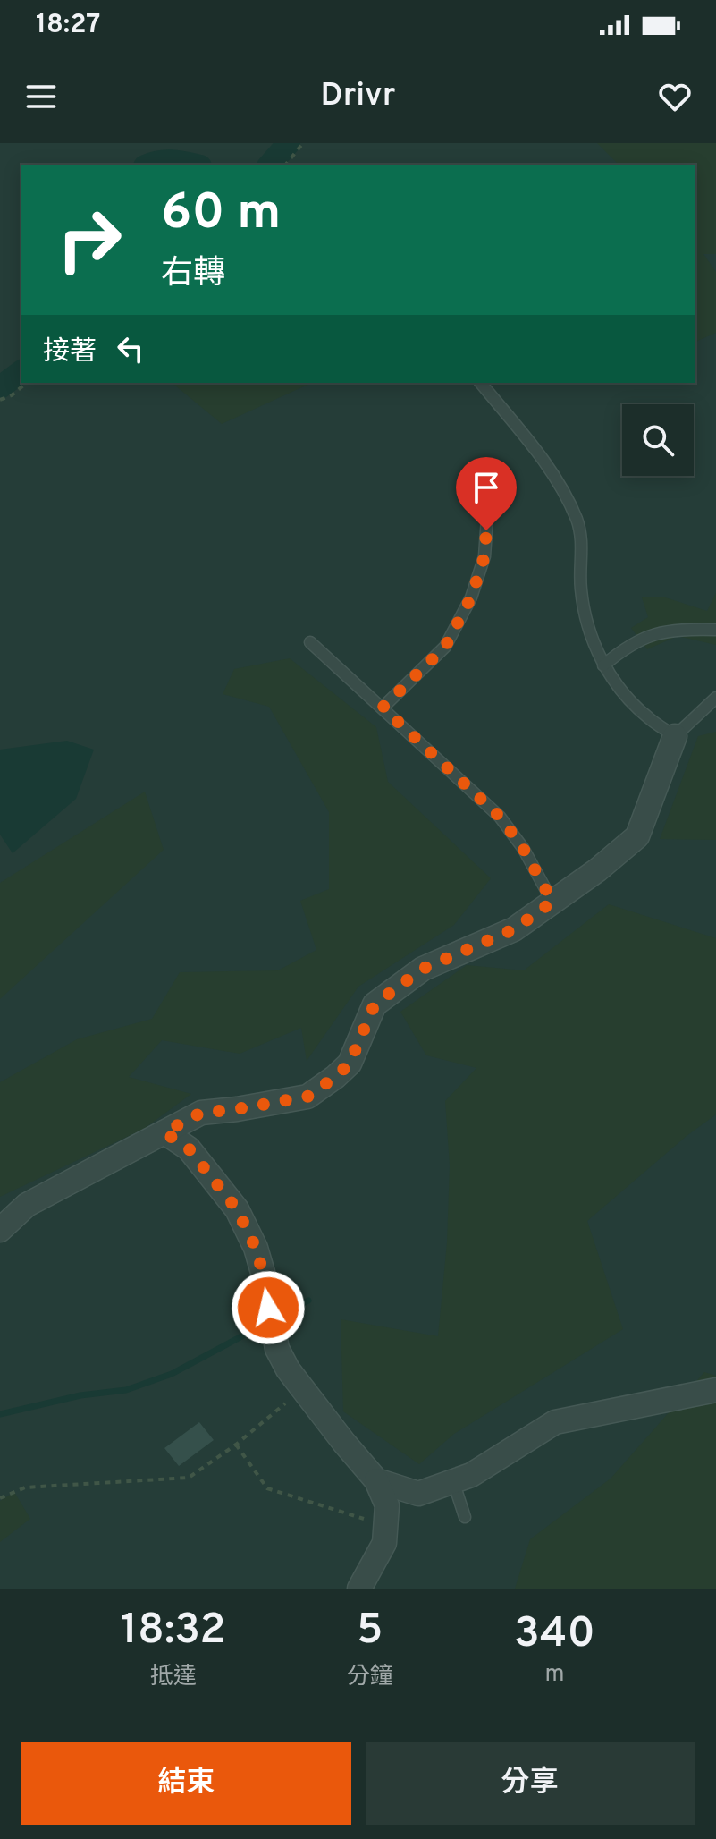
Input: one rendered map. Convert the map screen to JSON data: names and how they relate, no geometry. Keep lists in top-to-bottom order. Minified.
{"page":{"status":"18:27","header":"Drivr","turn":["60 m","右轉"],"then":"接著","eta":["18:32","抵達","5","分鐘","340","m"],"buttons":["結束","分享"]}}
